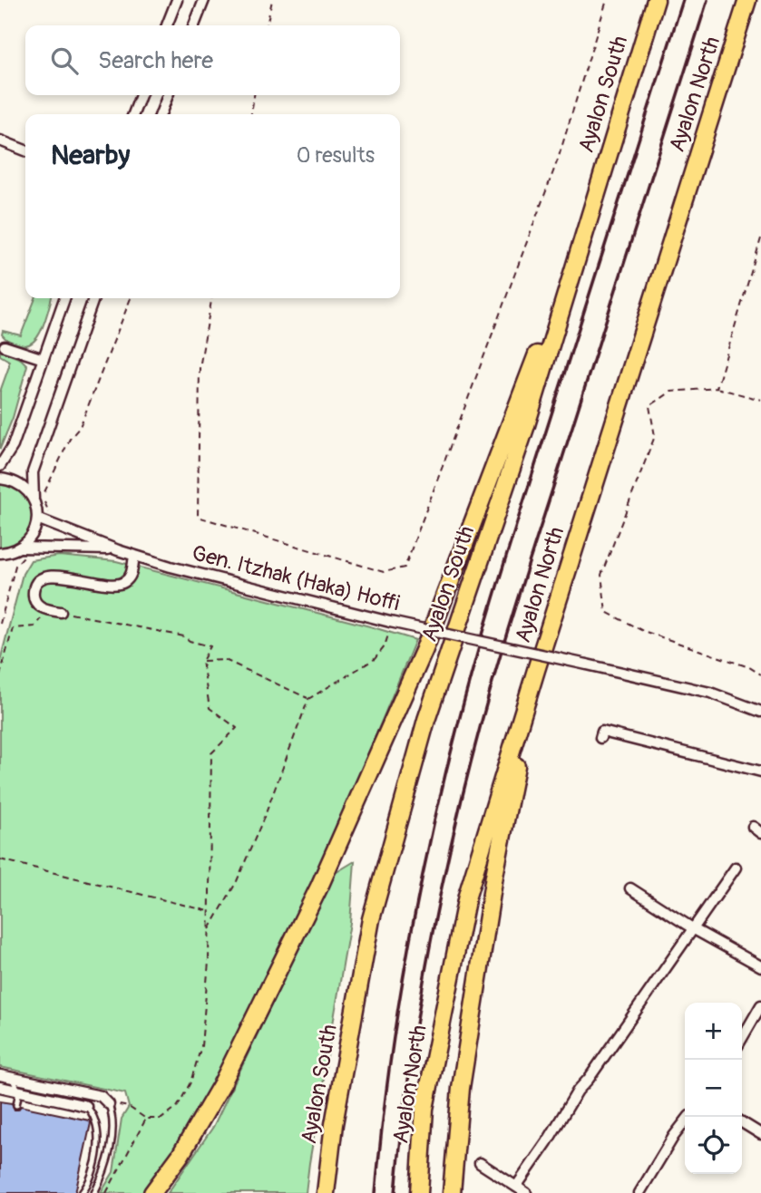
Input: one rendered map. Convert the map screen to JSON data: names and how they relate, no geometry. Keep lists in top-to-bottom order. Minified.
{"streets":{"highway":["Ayalon South","Ayalon North"],"street":["Gen. Itzhak (Haka) Hoffi"]},"page":{"search":"Search here","heading":["Nearby","0 results"],"map_buttons":["+","−"]}}
